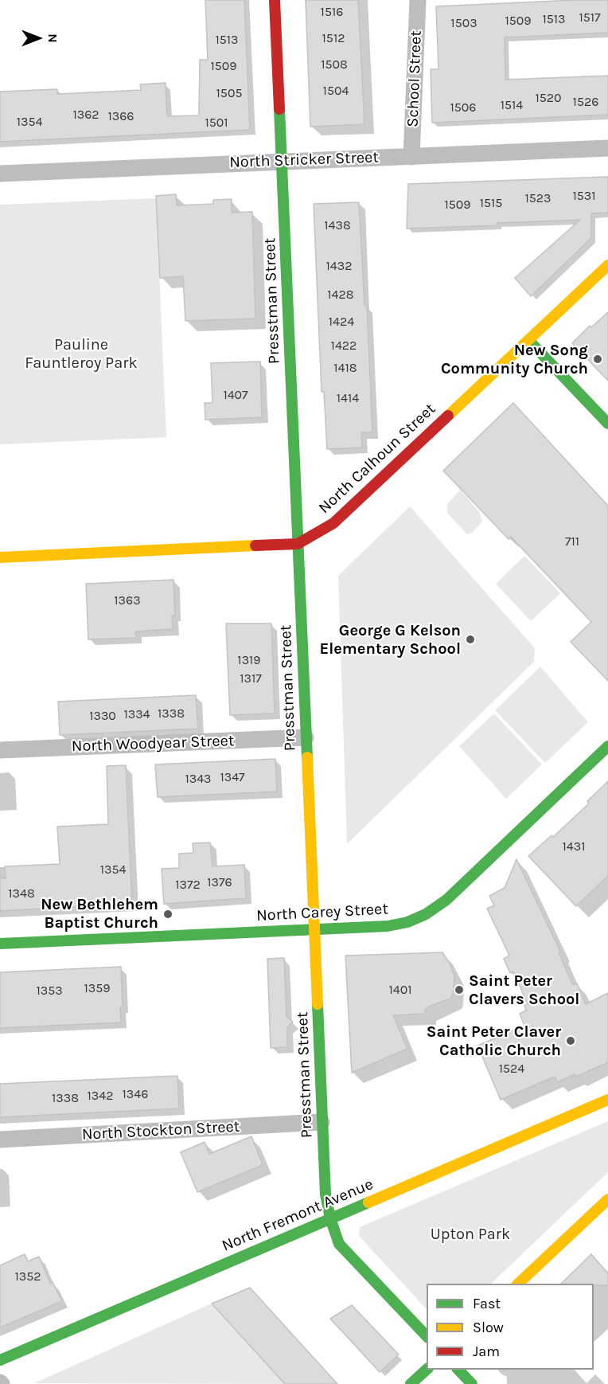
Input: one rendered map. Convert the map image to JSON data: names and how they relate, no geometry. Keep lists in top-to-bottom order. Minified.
{"streets":{"street":["School Street","North Stricker Street","Presstman Street","North Calhoun Street","North Woodyear Street","North Carey Street","North Stockton Street","North Fremont Avenue"]},"crossings":[["School Street","North Stricker Street"],["North Stricker Street","Presstman Street"],["Presstman Street","North Calhoun Street"],["Presstman Street","North Woodyear Street"],["Presstman Street","North Carey Street"],["Presstman Street","North Stockton Street"],["Presstman Street","North Fremont Avenue"]],"parks":["Pauline Fauntleroy Park","Upton Park"],"places":["New Song Community Church","George G Kelson Elementary School","New Bethlehem Baptist Church","Saint Peter Clavers School","Saint Peter Claver Catholic Church"],"house_numbers":["1516","1517","1513","1509","1503","1512","1513","1508","1509","1504","1505","1520","1526","1514","1506","1362","1366","1354","1501","1531","1523","1515","1509","1438","1432","1428","1424","1422","1418","1407","1414","711","1363","1319","1317","1338","1334","1330","1347","1343","1431","1354","1376","1372","1348","1359","1401","1353","1524","1346","1342","1338","1352"],"legend":["Fast","Slow","Jam"],"north":"right"}
